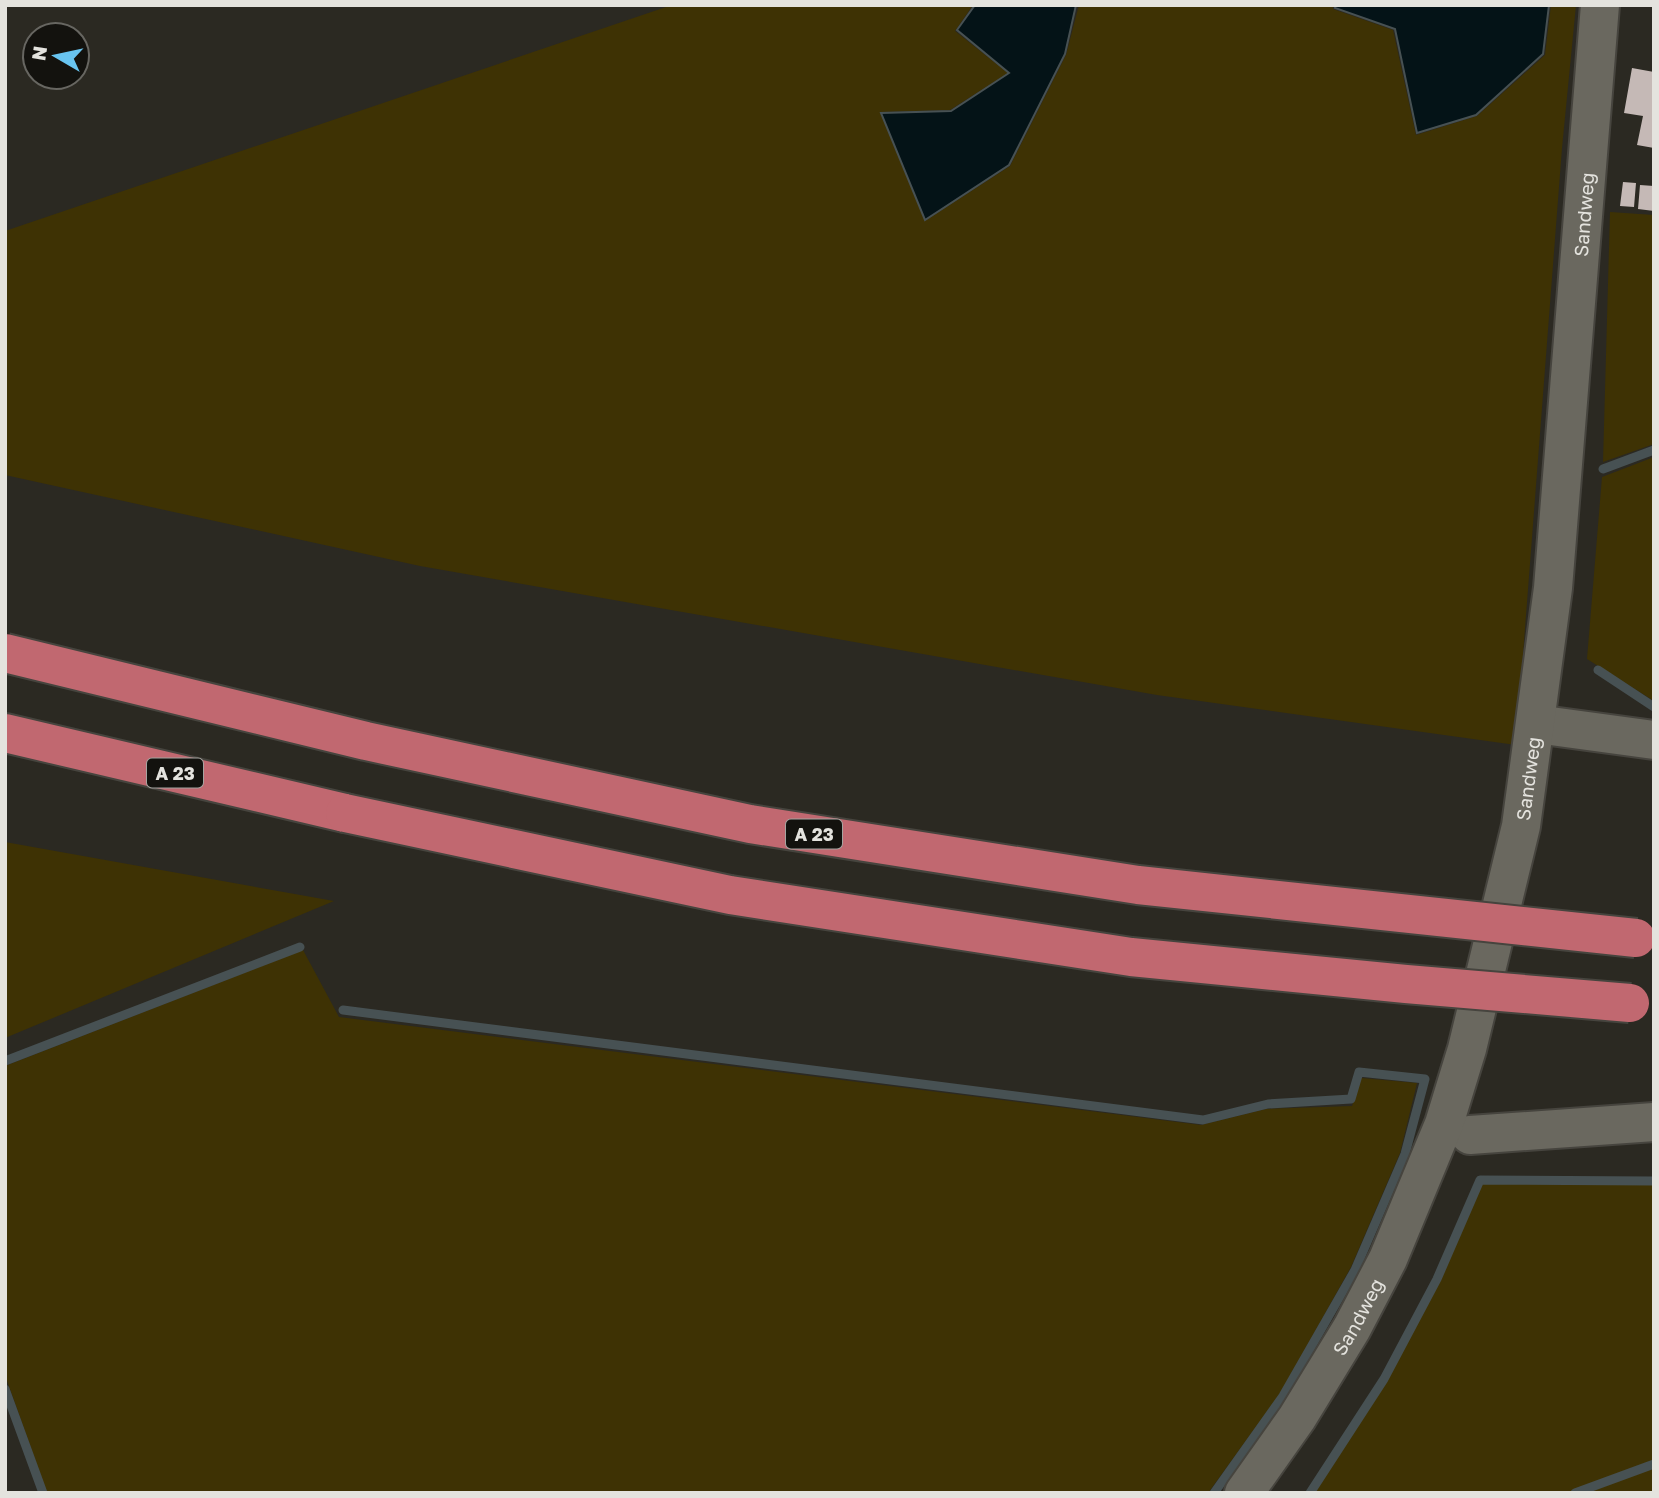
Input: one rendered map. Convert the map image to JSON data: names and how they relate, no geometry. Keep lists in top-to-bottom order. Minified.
{"streets":{"highway":["A 23"],"street":["Sandweg"]},"north":"left"}
